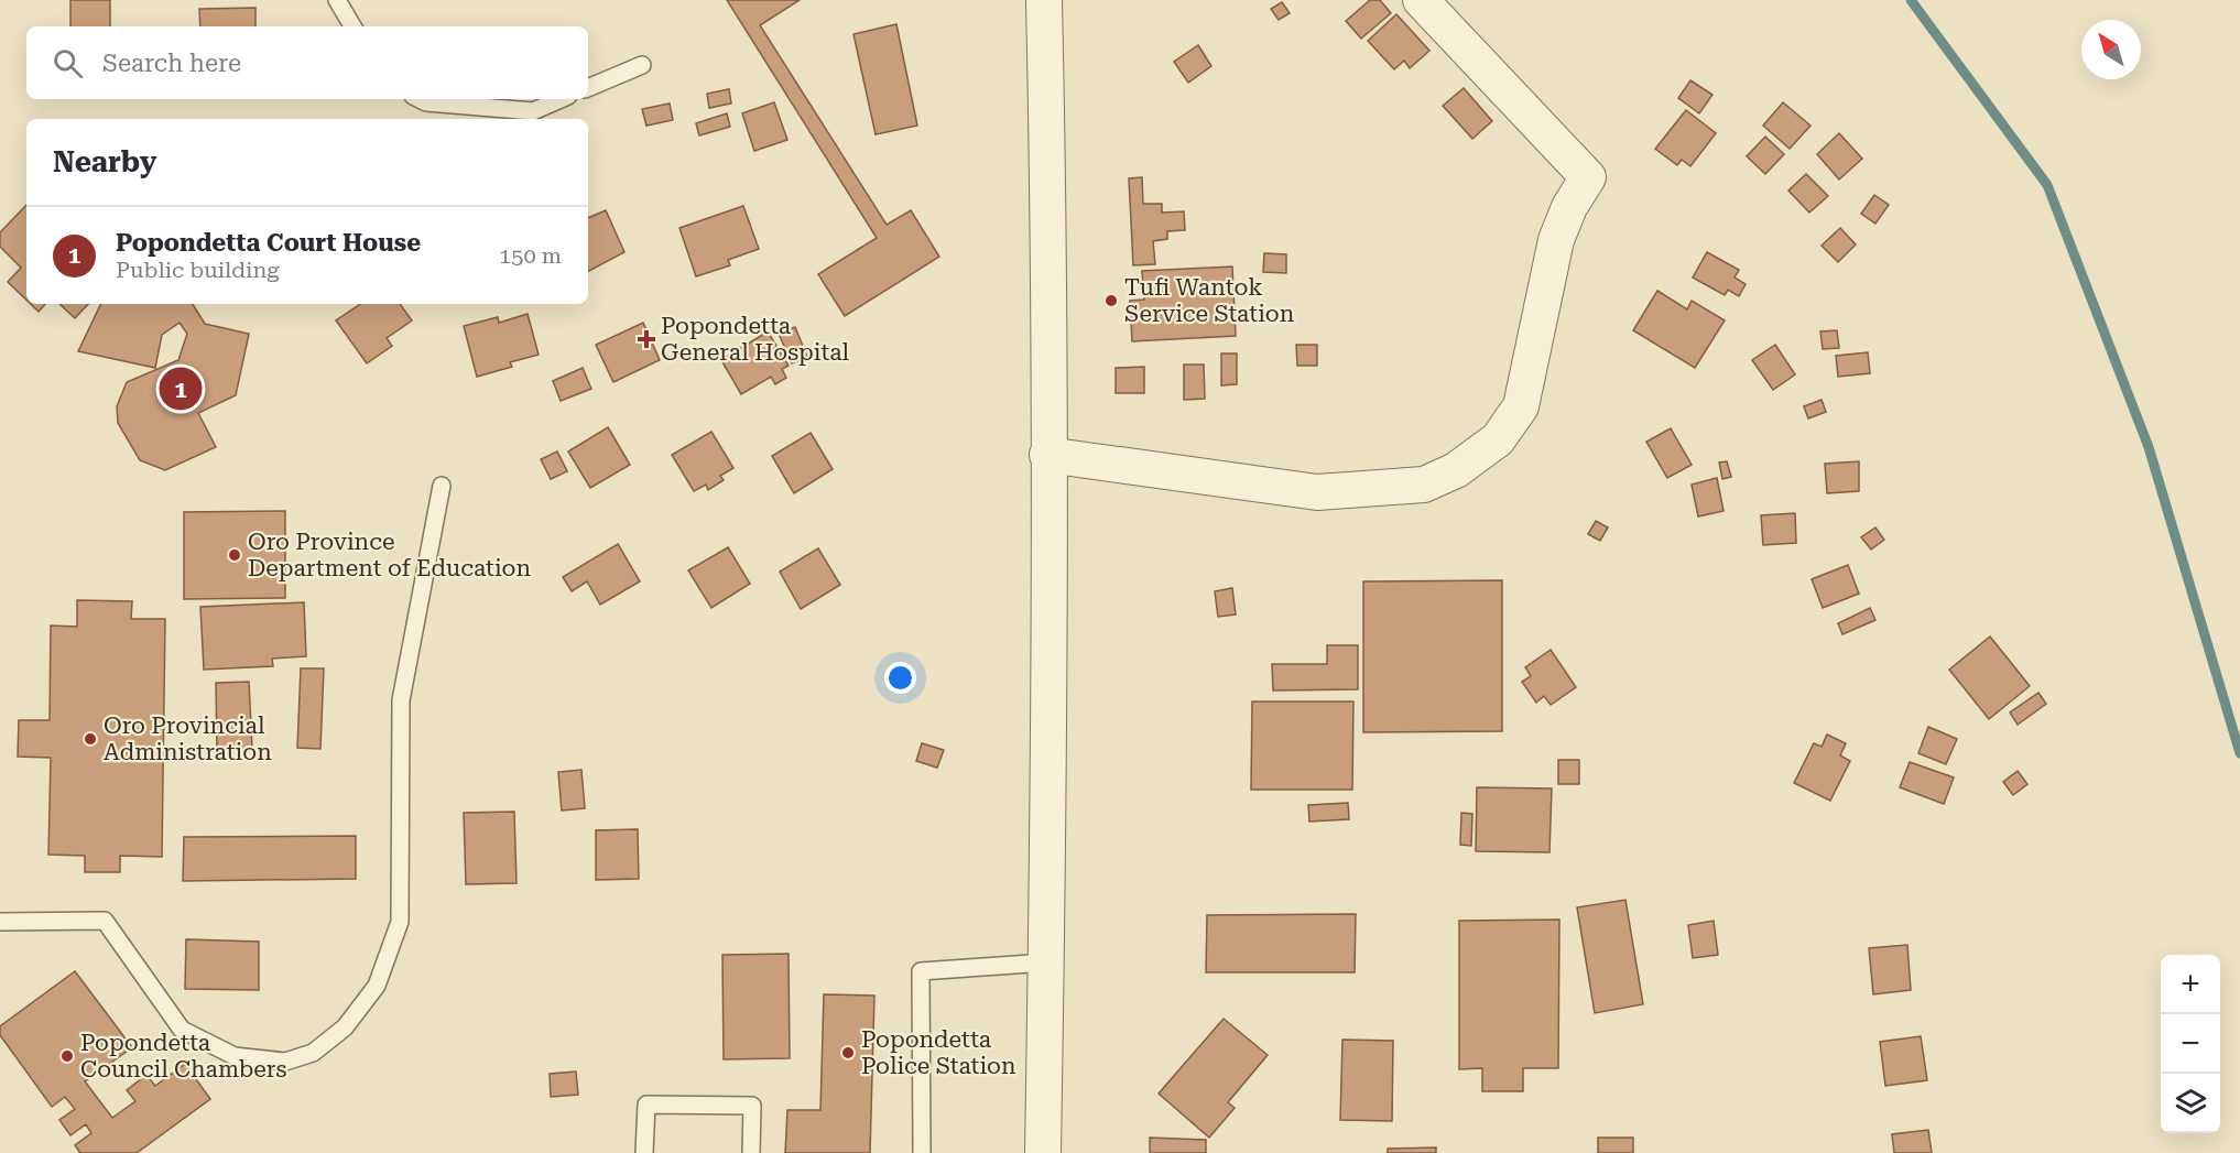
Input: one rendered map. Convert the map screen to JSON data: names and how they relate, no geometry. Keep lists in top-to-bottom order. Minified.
{"places":{"other":["Tufi Wantok Service Station","Oro Province Department of Education","Oro Provincial Administration","Popondetta Police Station","Popondetta Council Chambers"],"health":["Popondetta General Hospital"]},"north":"top left","page":{"search":"Search here","heading":"Nearby","list":[{"mark":"1","name":"Popondetta Court House","note":"Public building","value":"150 m"}],"pins":"1","map_buttons":["+","−"]}}
